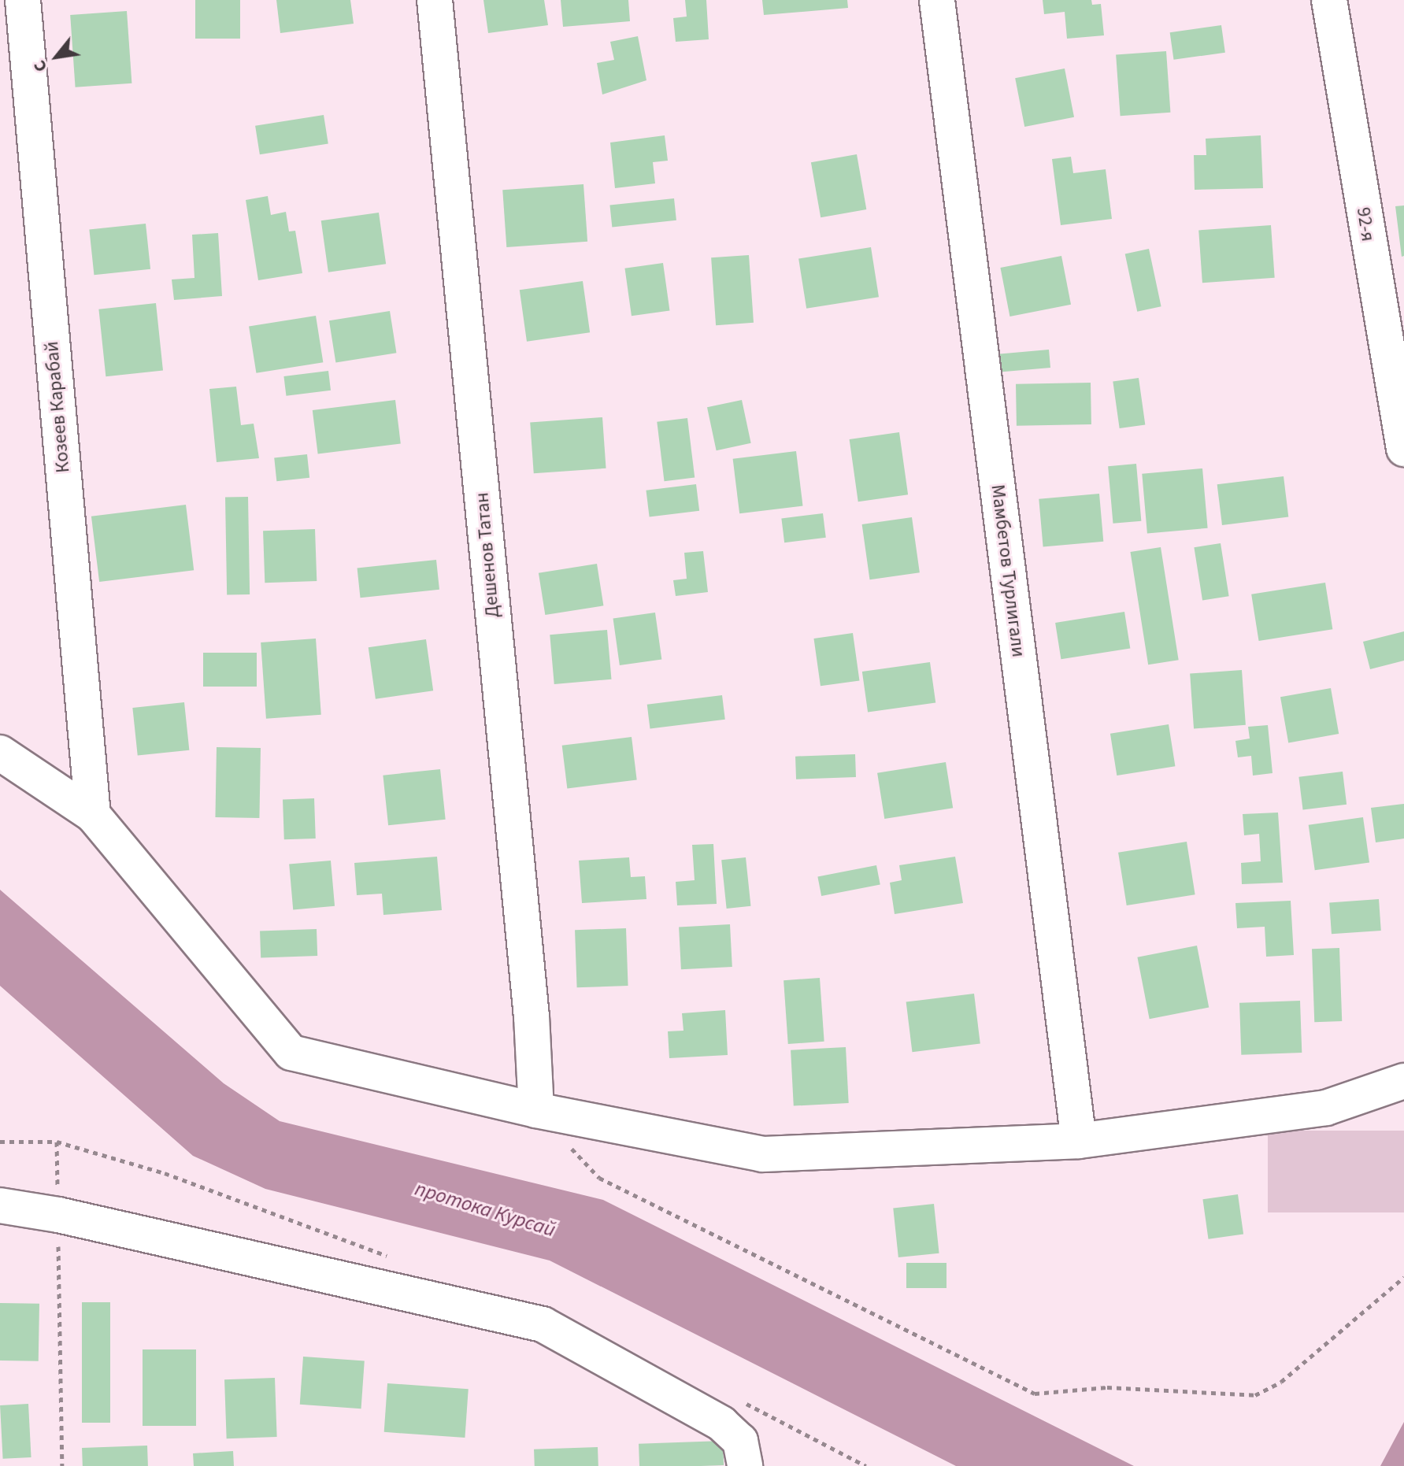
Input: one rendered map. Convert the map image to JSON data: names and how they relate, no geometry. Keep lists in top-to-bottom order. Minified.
{"streets":{"street":["92-я","Козеев Карабай","Дешенов Татан","Мамбетов Турлигали"]},"water":["протока Курсай"],"north":"bottom left"}
